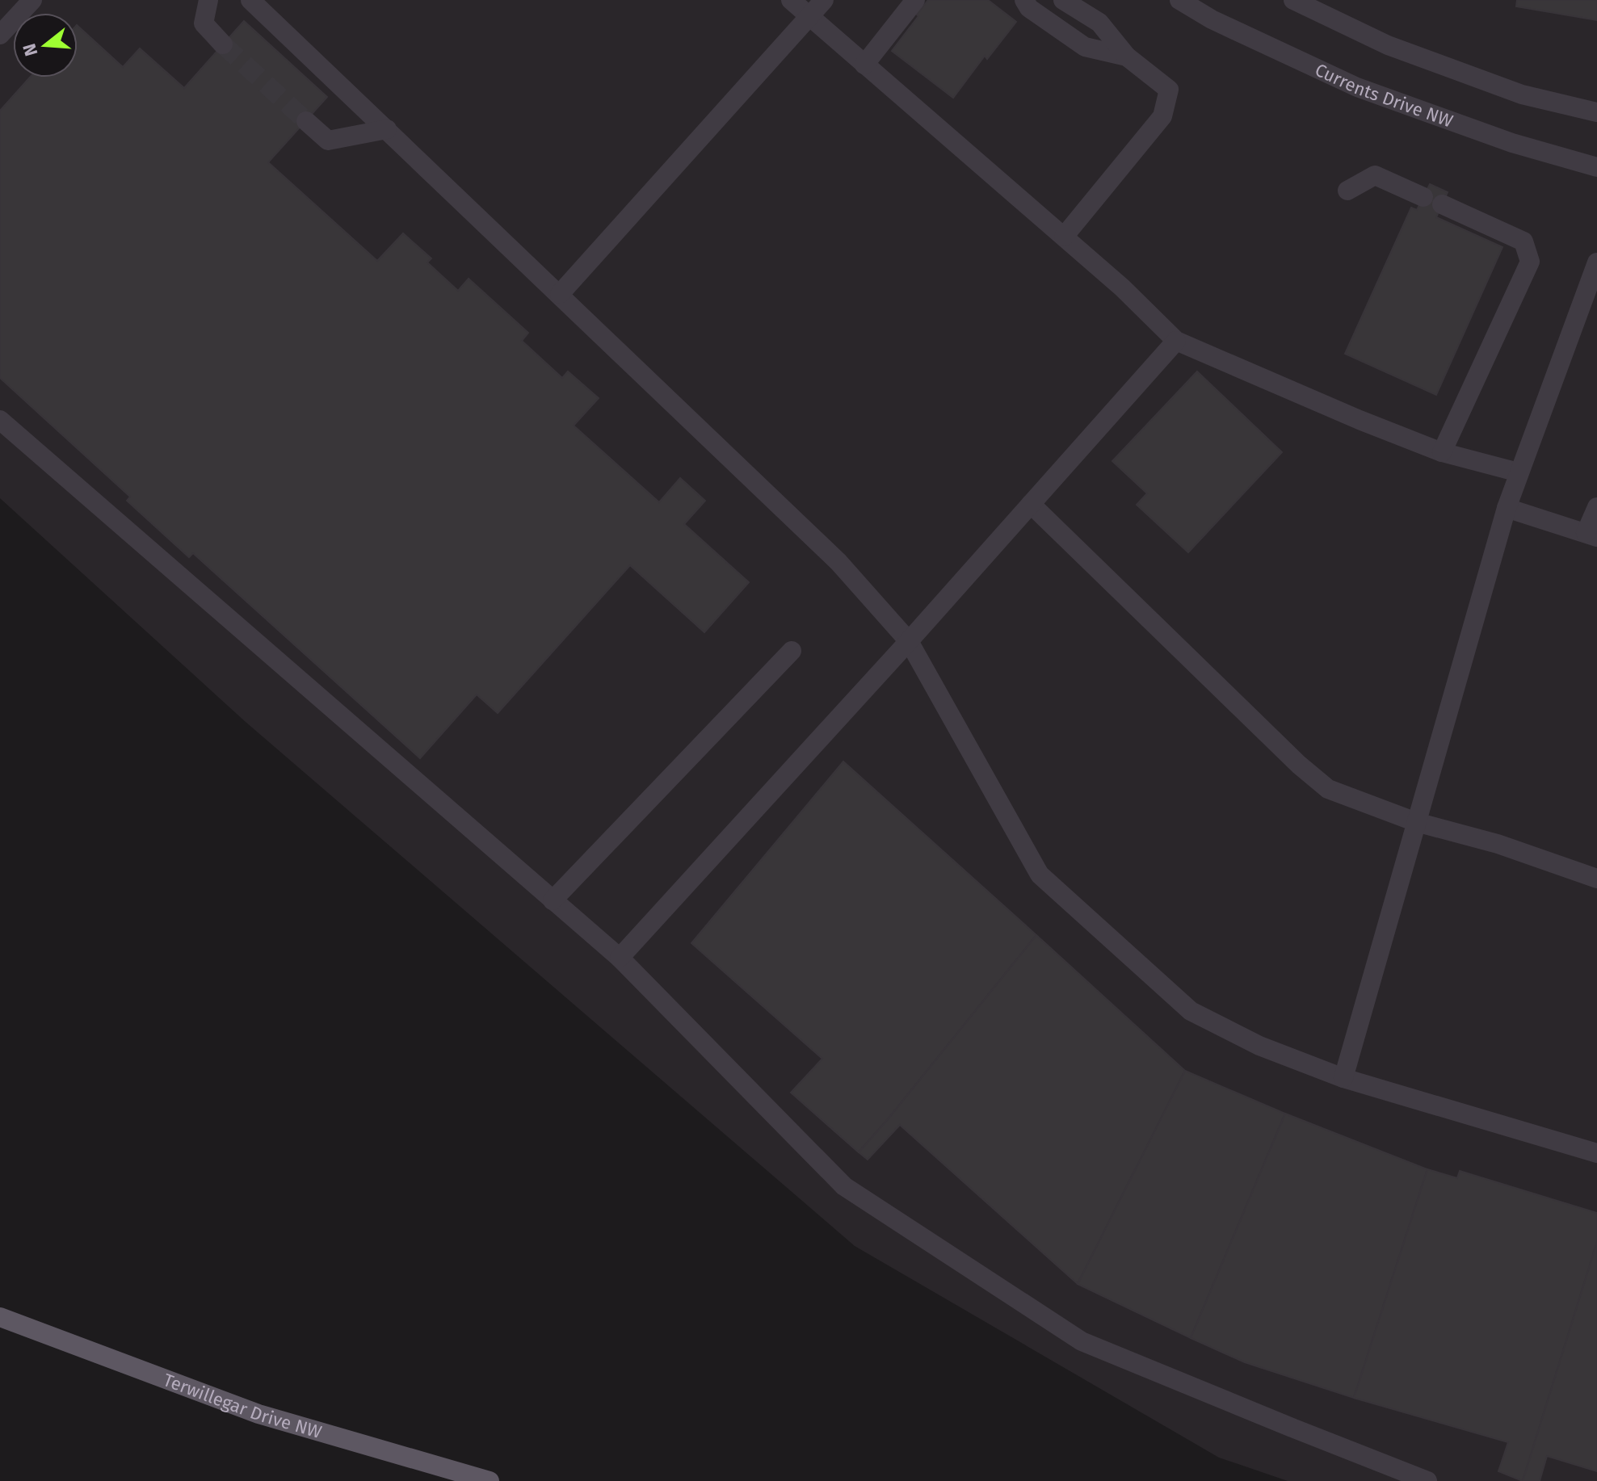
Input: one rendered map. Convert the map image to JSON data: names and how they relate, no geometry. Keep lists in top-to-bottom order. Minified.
{"streets":{"main road":["Terwillegar Drive NW"],"street":["Currents Drive NW"]},"north":"left"}
